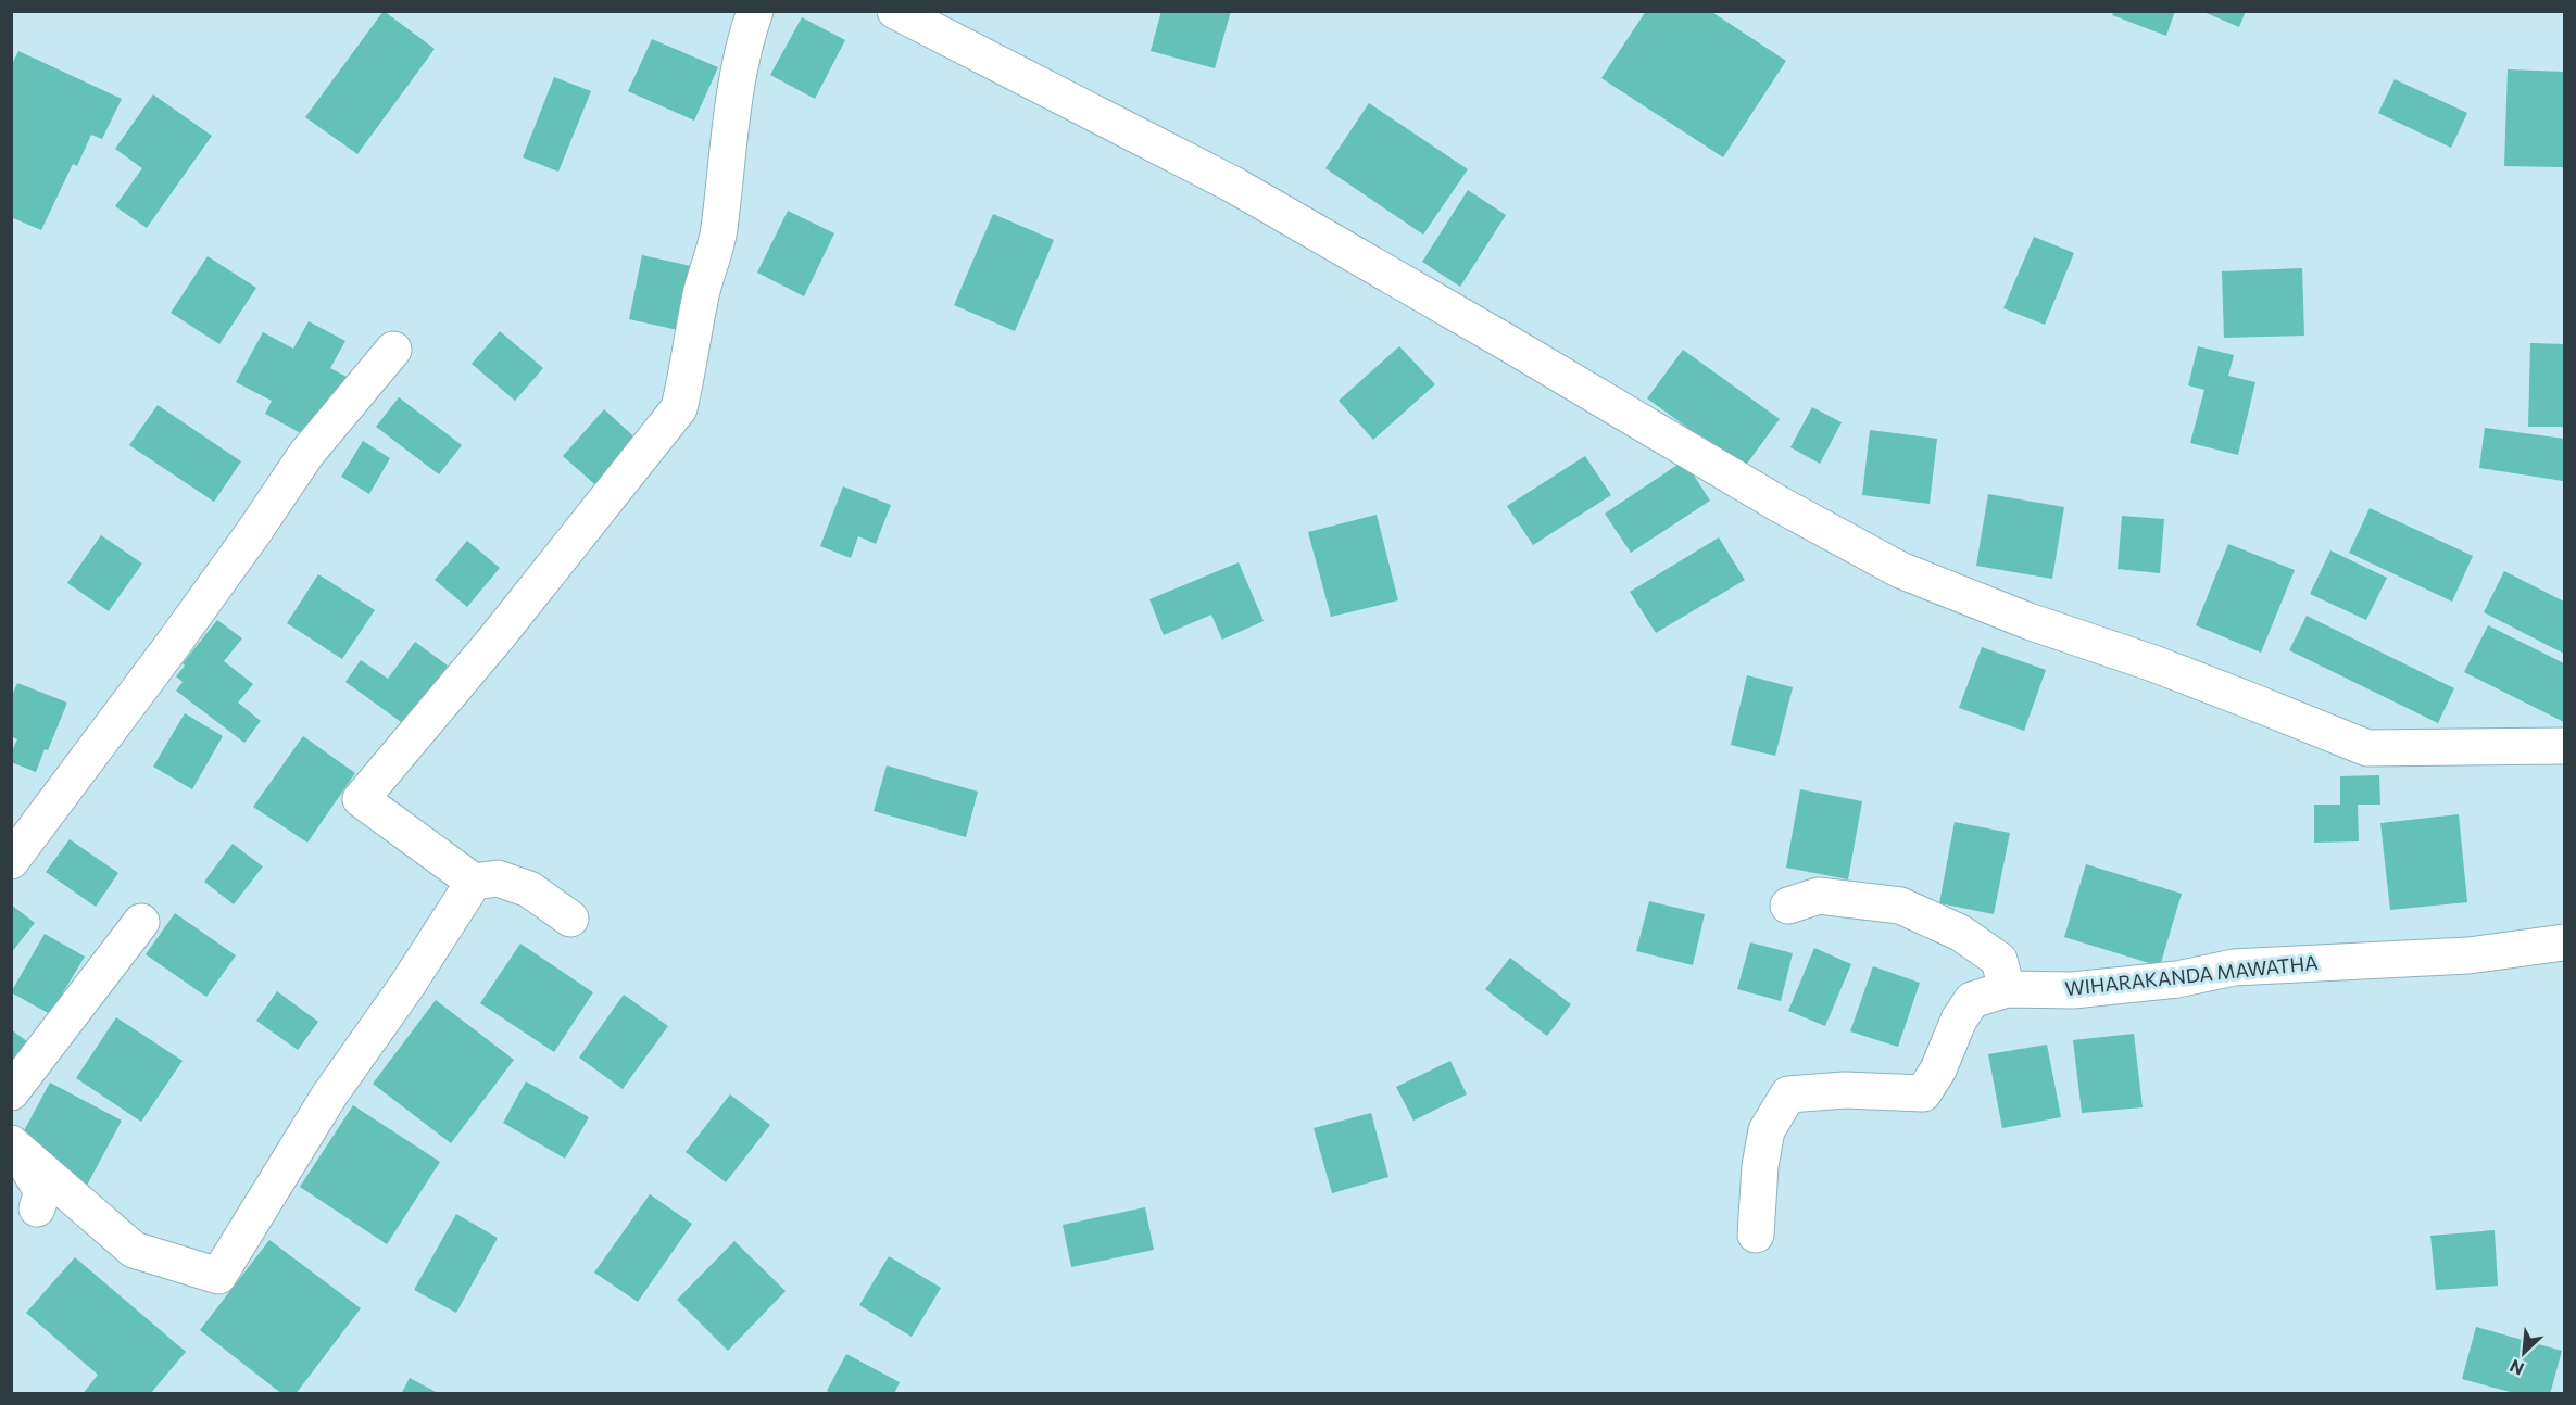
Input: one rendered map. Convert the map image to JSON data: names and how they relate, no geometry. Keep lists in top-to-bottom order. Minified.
{"streets":{"street":["WIHARAKANDA MAWATHA"]},"north":"bottom left"}
